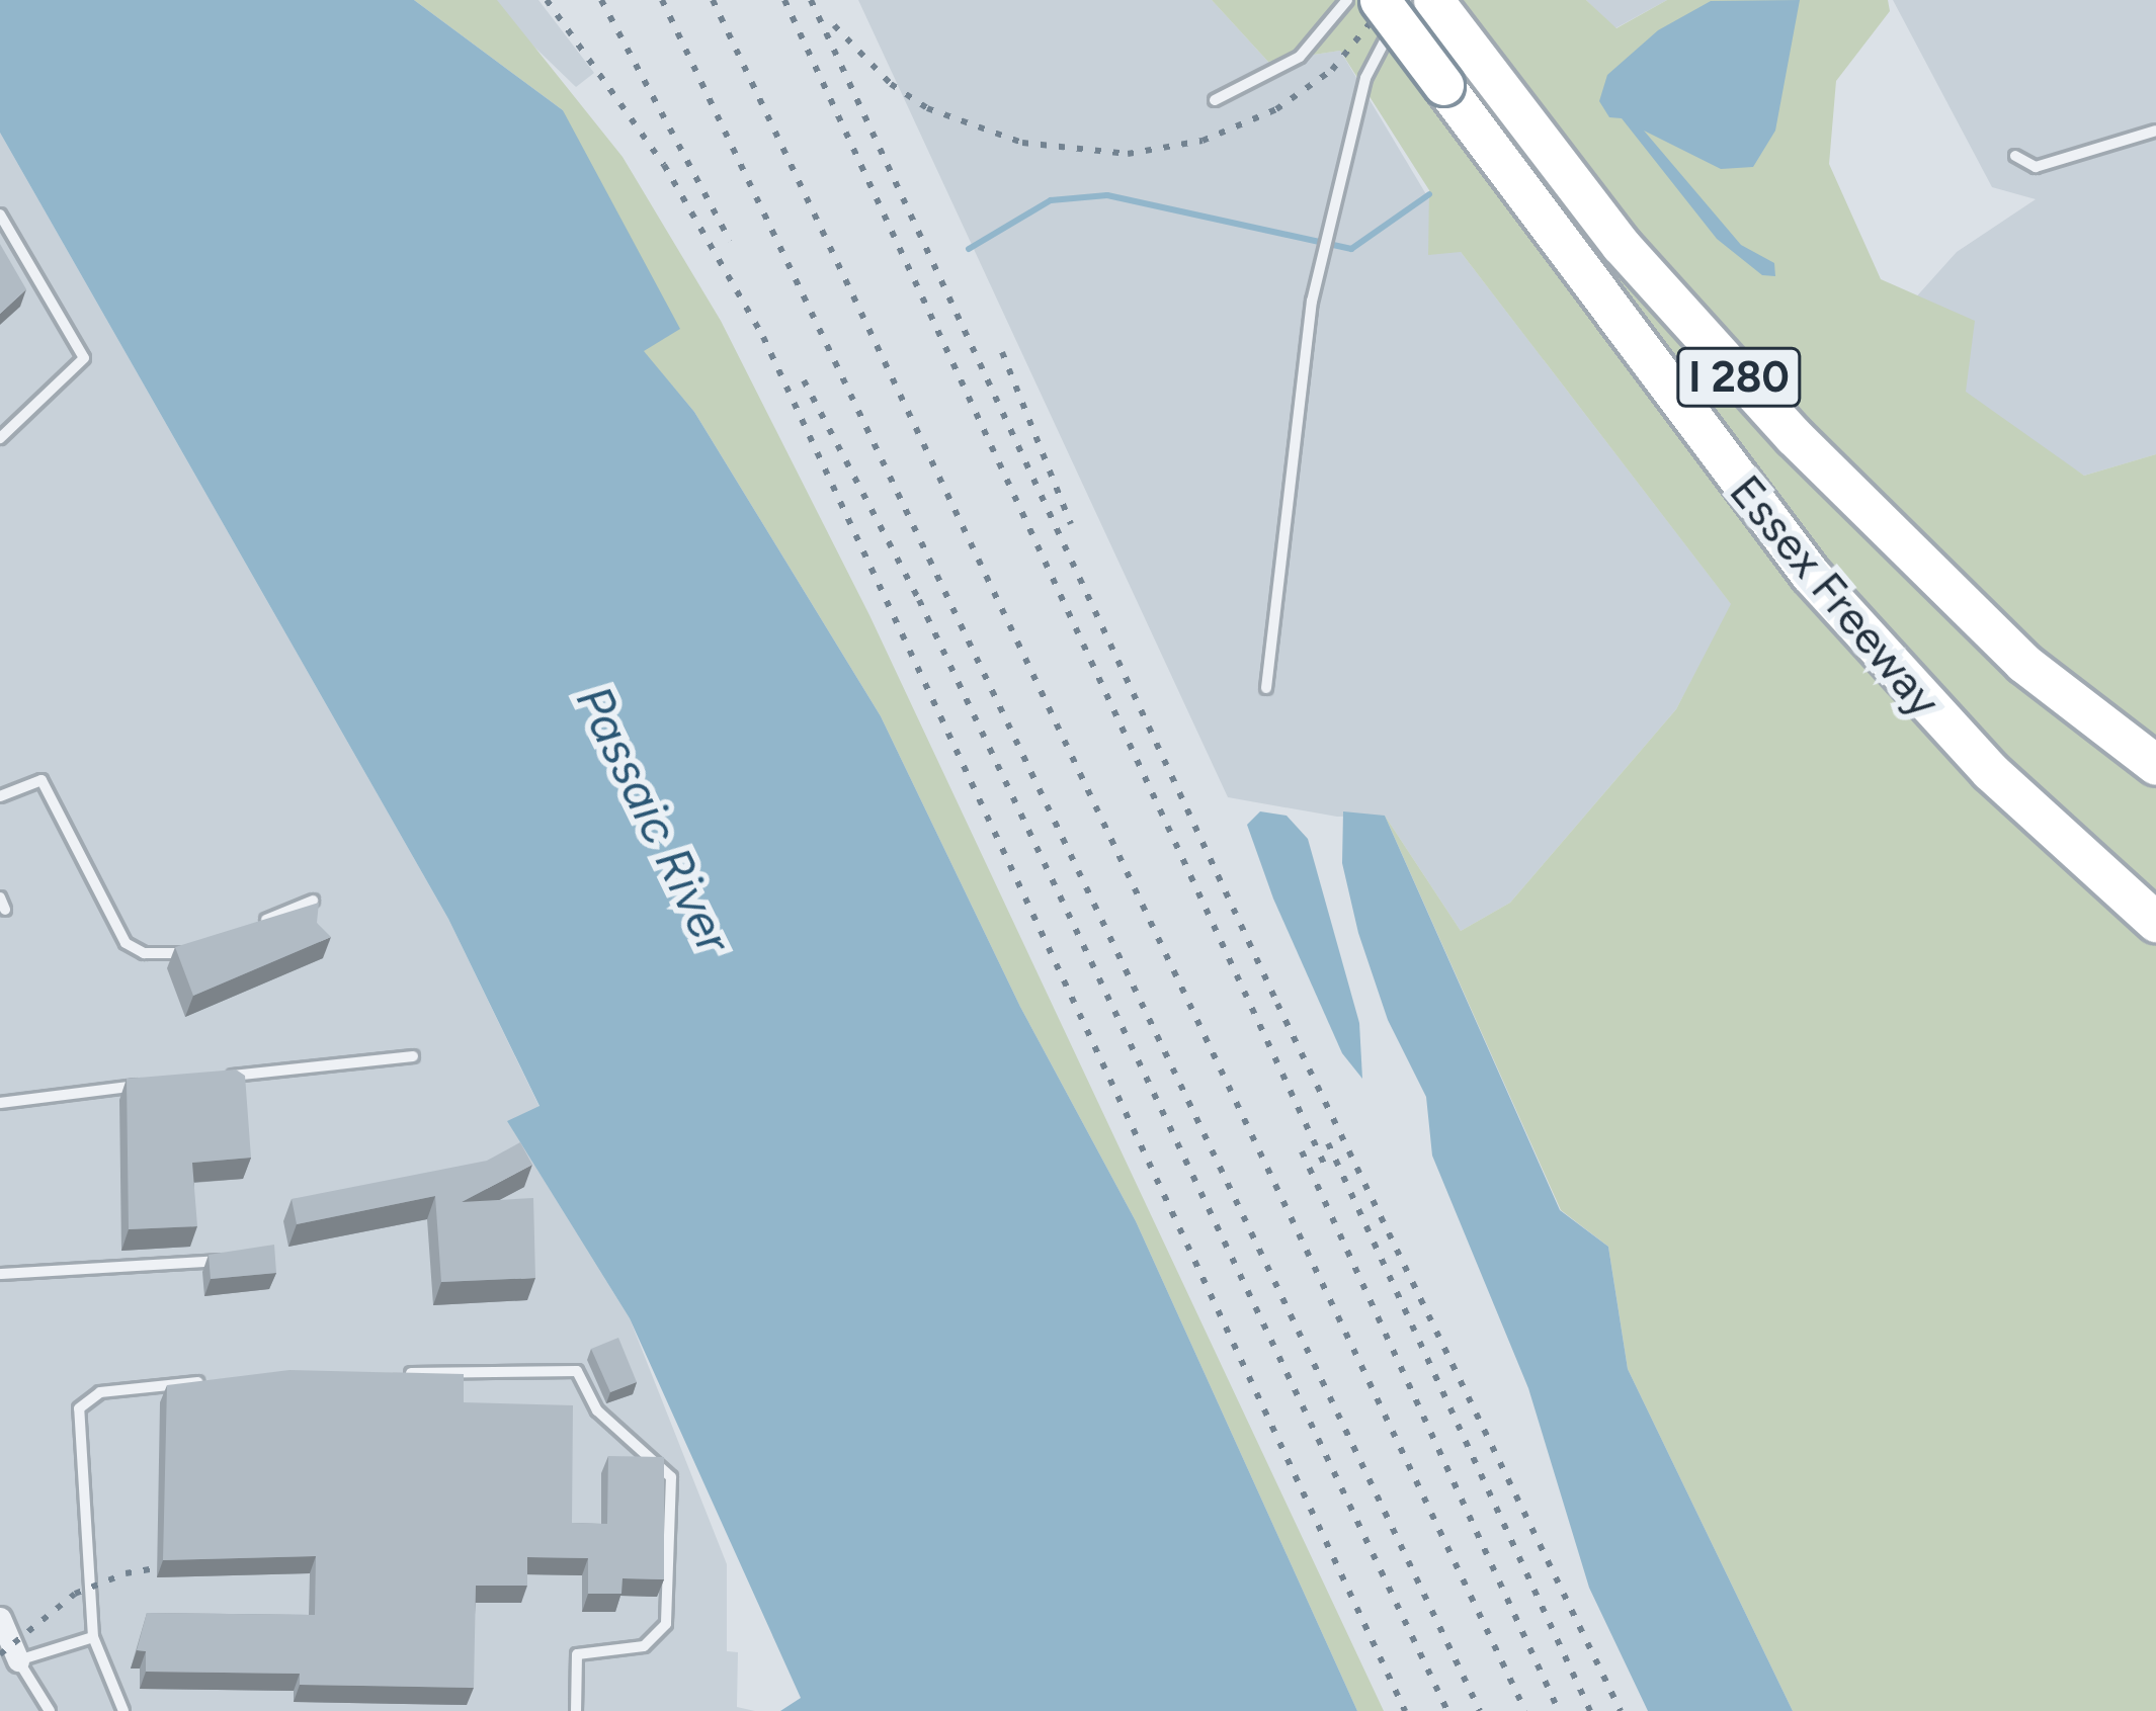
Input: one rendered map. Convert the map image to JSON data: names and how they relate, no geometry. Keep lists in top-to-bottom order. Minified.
{"streets":{"highway":["I 280","Essex Freeway"]},"water":["Passaic River"]}
